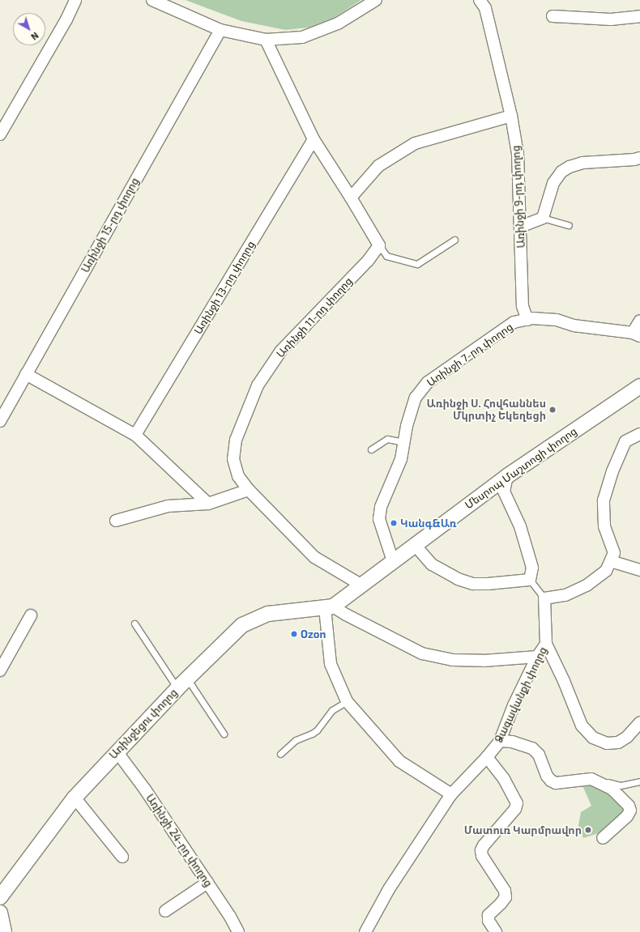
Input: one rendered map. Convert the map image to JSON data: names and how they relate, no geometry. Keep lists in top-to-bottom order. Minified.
{"streets":{"street":["Առինջի 9-րդ փողոց","Առինջի 15-րդ փողոց","Առինջի 13-րդ փողոց","Առինջի 11-րդ փողոց","Առինջի 7-րդ փողոց","Մեսրոպ Մաշտոցի փողոց","Ձագավանքի փողոց","Առինջեցու փողոց","Առինջի 24-րդ փողոց"]},"crossings":[["Առինջի 9-րդ փողոց","Առինջի 7-րդ փողոց"],["Առինջի 11-րդ փողոց","Մեսրոպ Մաշտոցի փողոց"],["Առինջի 7-րդ փողոց","Մեսրոպ Մաշտոցի փողոց"],["Մեսրոպ Մաշտոցի փողոց","Առինջեցու փողոց"],["Առինջեցու փողոց","Առինջի 24-րդ փողոց"]],"places":["Առինջի Ս. Հովհաննես Մկրտիչ Եկեղեցի","Կանգ&Առ","Ozon","Մատուռ Կարմրավոր"],"north":"bottom right"}
